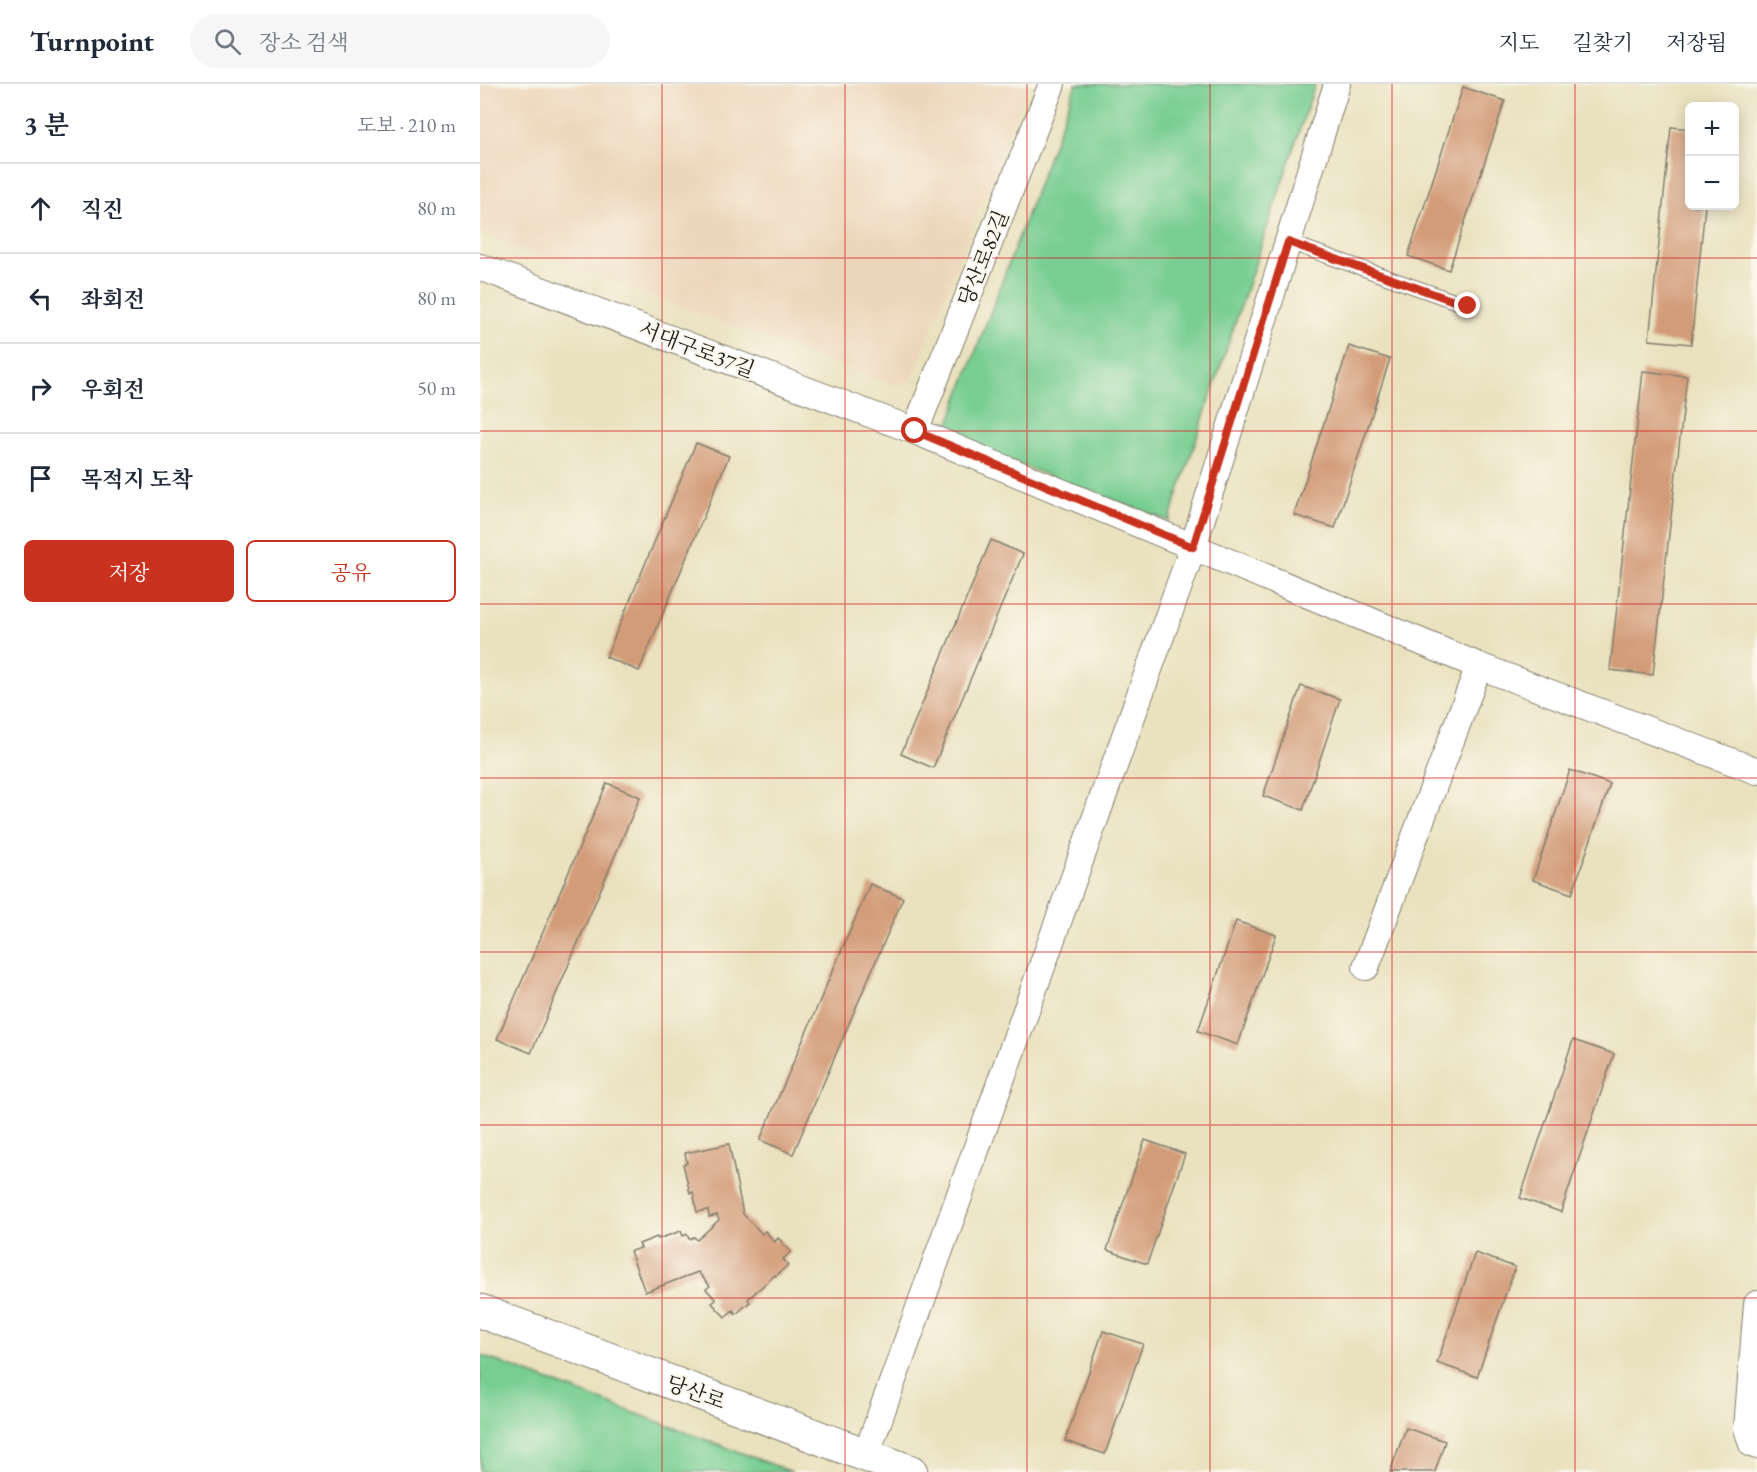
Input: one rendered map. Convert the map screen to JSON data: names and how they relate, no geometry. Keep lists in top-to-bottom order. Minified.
{"streets":{"main road":["당산로"],"street":["당산로82길","서대구로37길"]},"crossings":[["당산로82길","서대구로37길"]],"page":{"header":"Turnpoint","search":"장소 검색","nav":["지도","길찾기","저장됨"],"heading":["3 분","도보 · 210 m"],"map_buttons":["+","−"],"list":[["직진","80 m"],["좌회전","80 m"],["우회전","50 m"],"목적지 도착"],"buttons":["저장","공유"]}}
